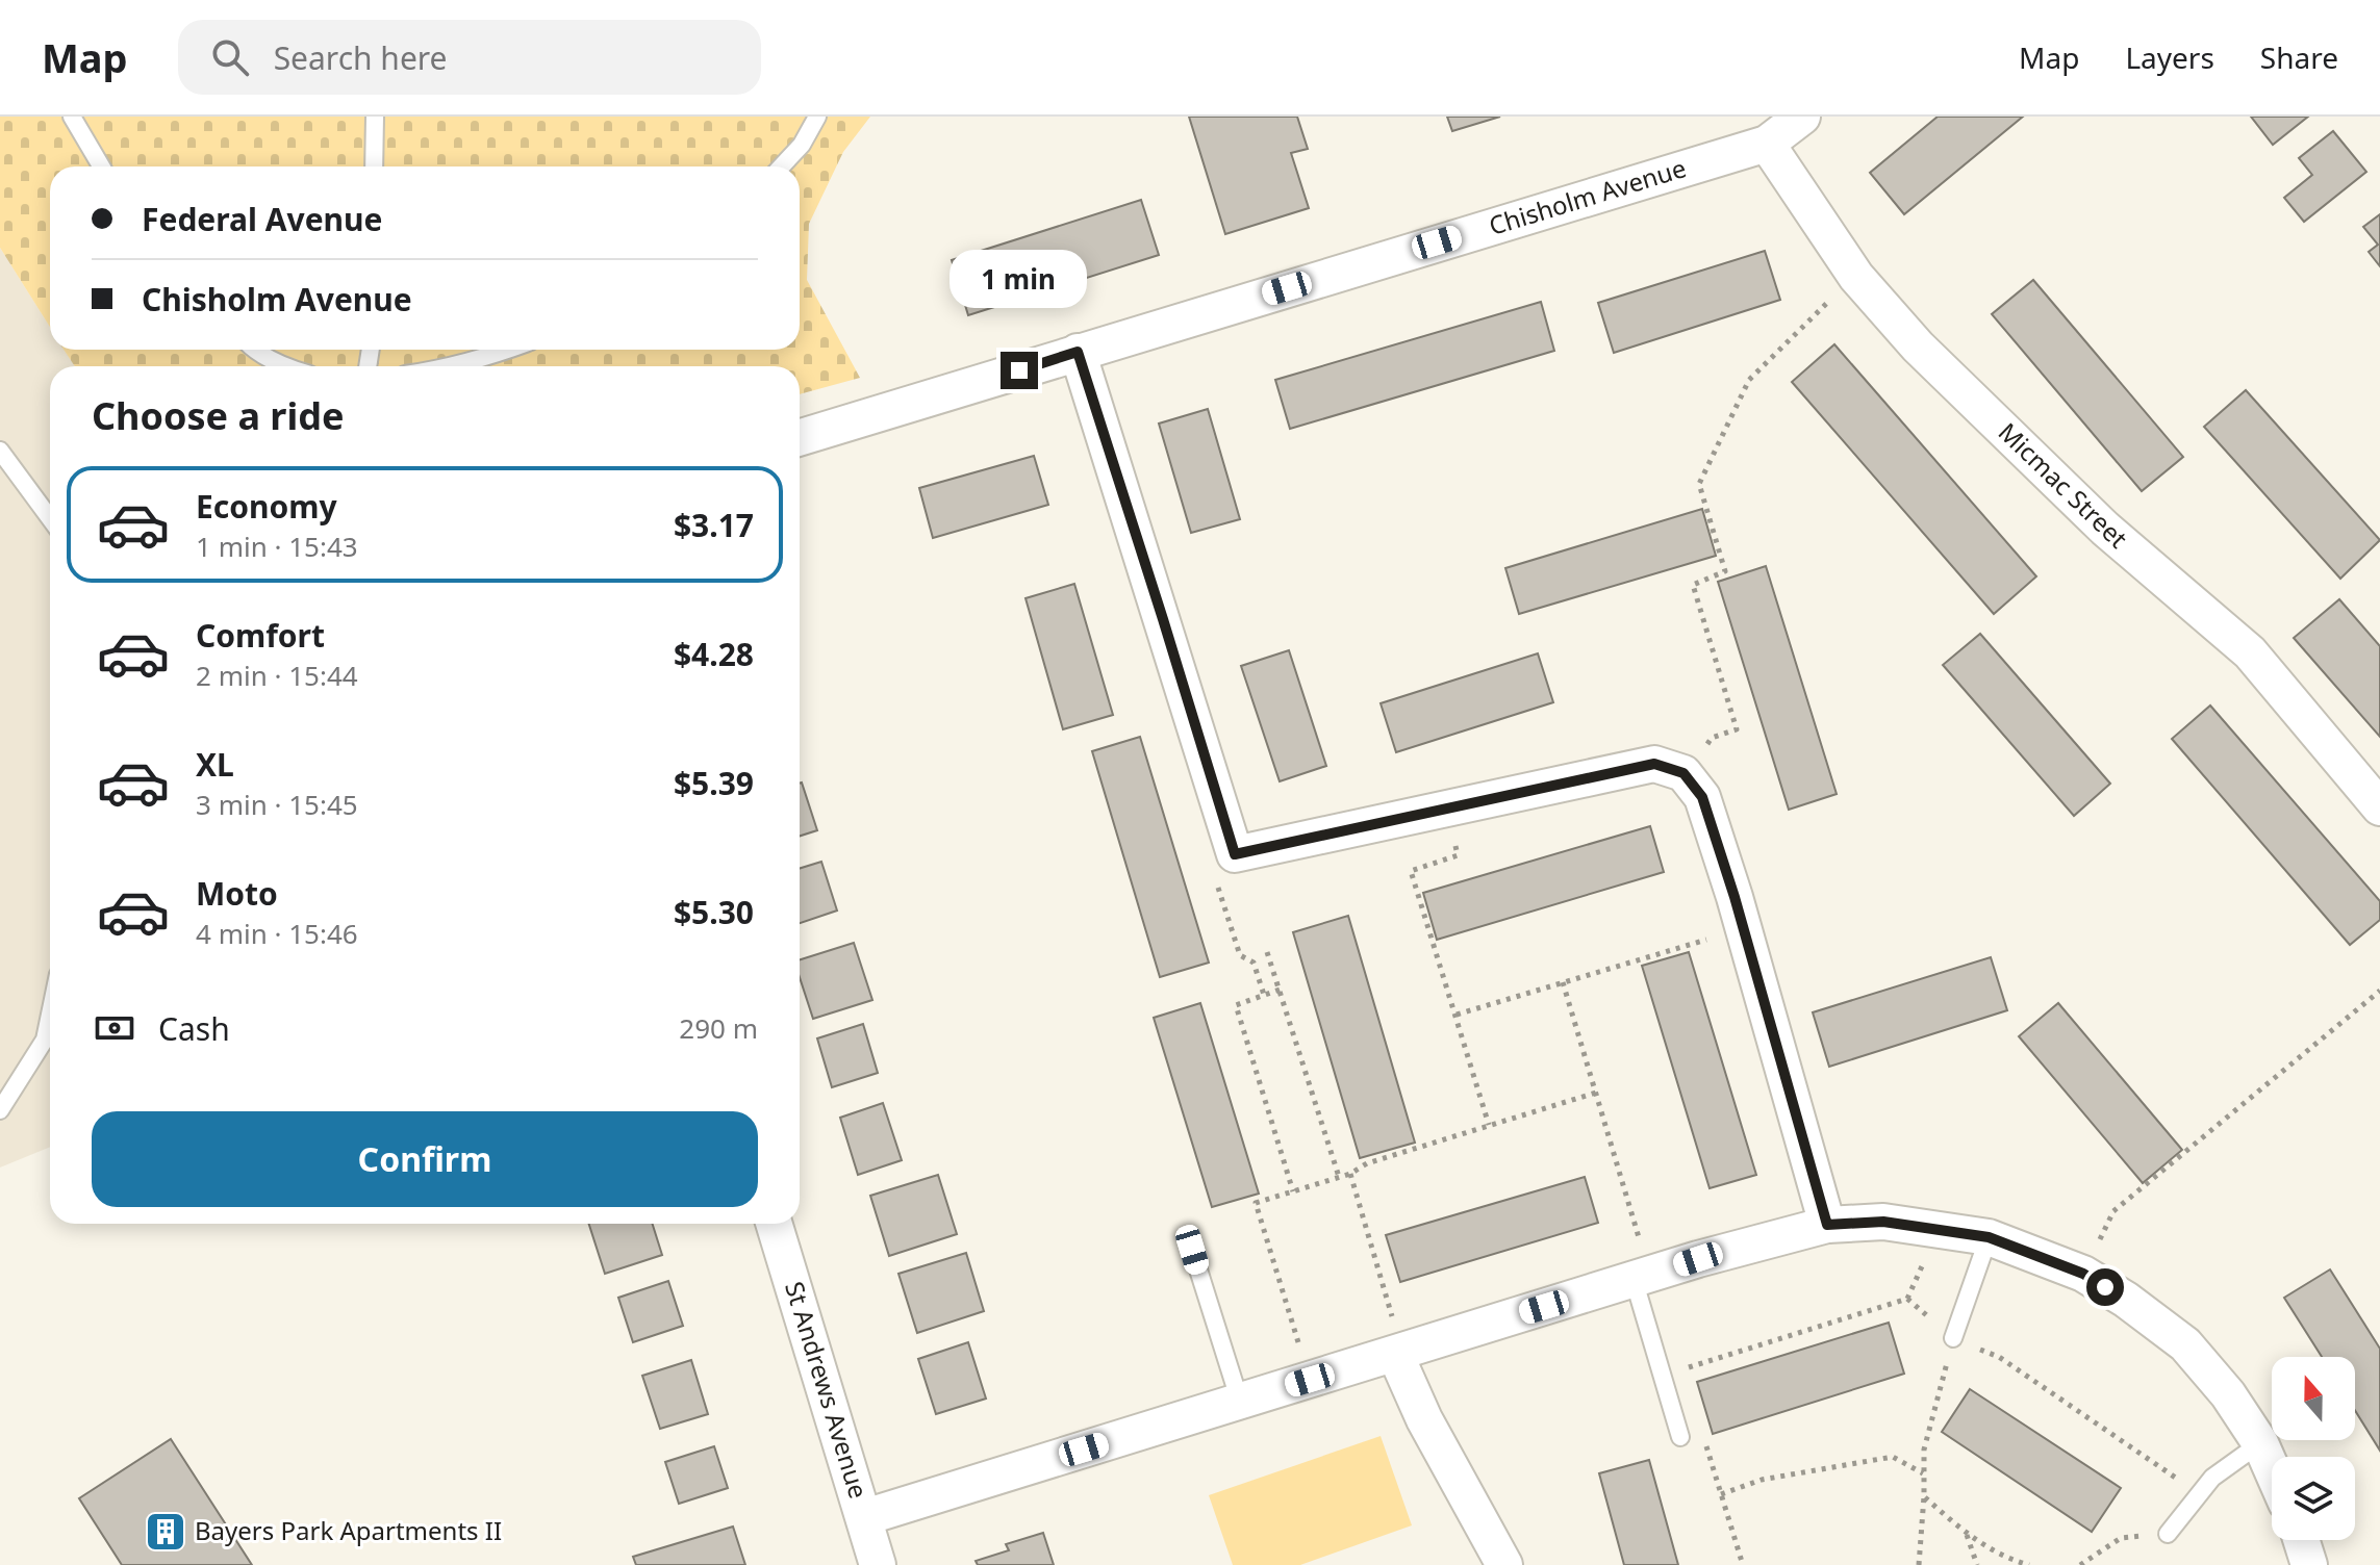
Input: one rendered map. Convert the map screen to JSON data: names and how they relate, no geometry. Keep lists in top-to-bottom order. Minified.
{"streets":{"street":["Chisholm Avenue","Micmac Street","St Andrews Avenue"]},"crossings":[["Chisholm Avenue","Micmac Street"]],"places":{"building":["Bayers Park Apartments II"]},"north":"top","page":{"header":"Map","search":"Search here","nav":["Map","Layers","Share"],"banner":["Federal Avenue","Chisholm Avenue"],"bubble":"1 min","heading":"Choose a ride","list":[{"name":"Economy","note":"1 min · 15:43","value":"$3.17"},{"name":"Comfort","note":"2 min · 15:44","value":"$4.28"},{"name":"XL","note":"3 min · 15:45","value":"$5.39"},{"name":"Moto","note":"4 min · 15:46","value":"$5.30"}],"pay":["Cash","290 m"],"buttons":"Confirm"}}
